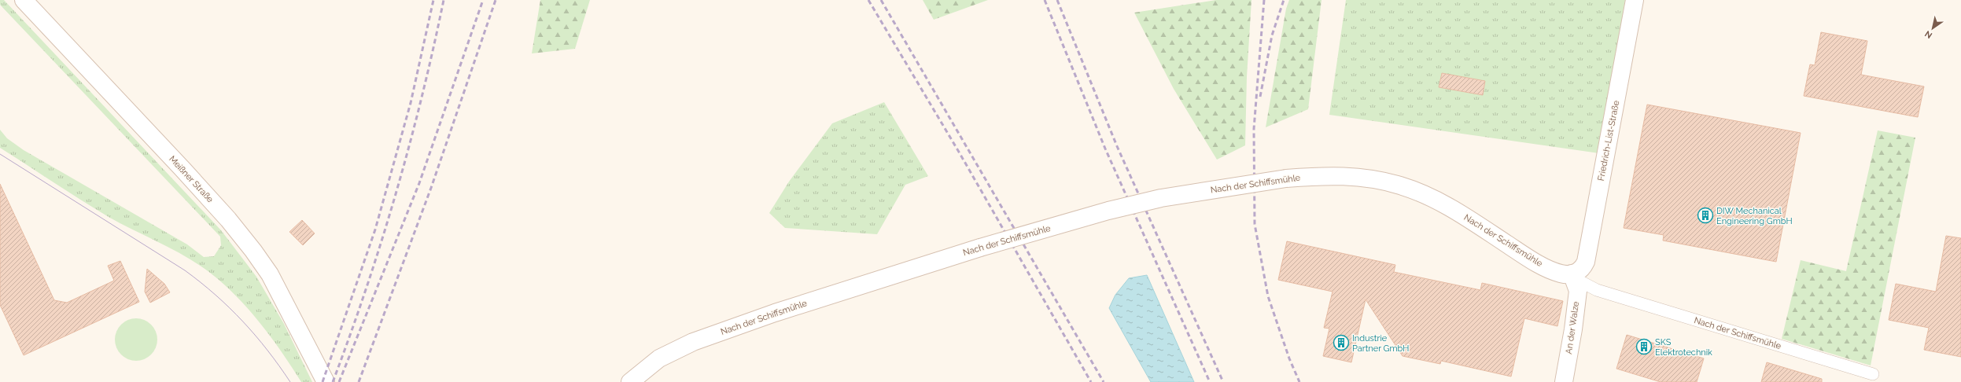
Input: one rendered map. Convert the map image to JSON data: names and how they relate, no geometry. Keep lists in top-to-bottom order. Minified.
{"streets":{"street":["Friedrich-List-Straße","Meißner Straße","Nach der Schiffsmühle","An der Walze"]},"crossings":[["Friedrich-List-Straße","Nach der Schiffsmühle"],["Friedrich-List-Straße","An der Walze"],["Nach der Schiffsmühle","An der Walze"]],"places":{"building":["DIW Mechanical Engineering GmbH","Industrie Partner GmbH","SKS Elektrotechnik"]},"north":"bottom left"}
